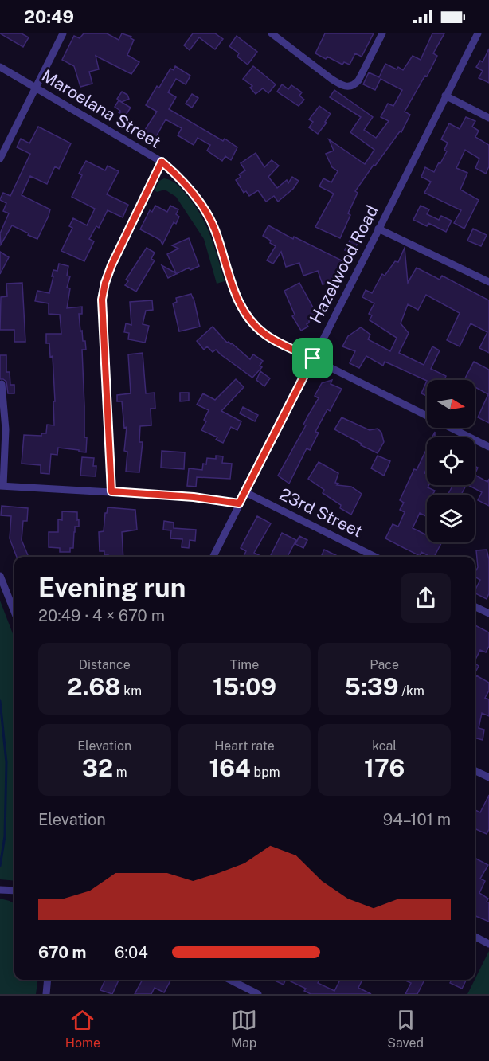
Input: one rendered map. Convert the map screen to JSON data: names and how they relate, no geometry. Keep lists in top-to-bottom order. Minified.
{"streets":{"street":["Maroelana Street","Hazelwood Road","23rd Street"]},"crossings":[["Maroelana Street","Hazelwood Road"],["Hazelwood Road","23rd Street"]],"north":"right","page":{"status":"20:49","heading":["Evening run","20:49 · 4 × 670 m"],"stats":[["Distance","2.68 km"],["Time","15:09"],["Pace","5:39 /km"],["Elevation","32 m"],["Heart rate","164 bpm"],["kcal","176"]],"chart":["Elevation","94–101 m"],"list":[{"name":"670 m","note":"6:04"}],"tabs":["Home","Map","Saved"]}}
